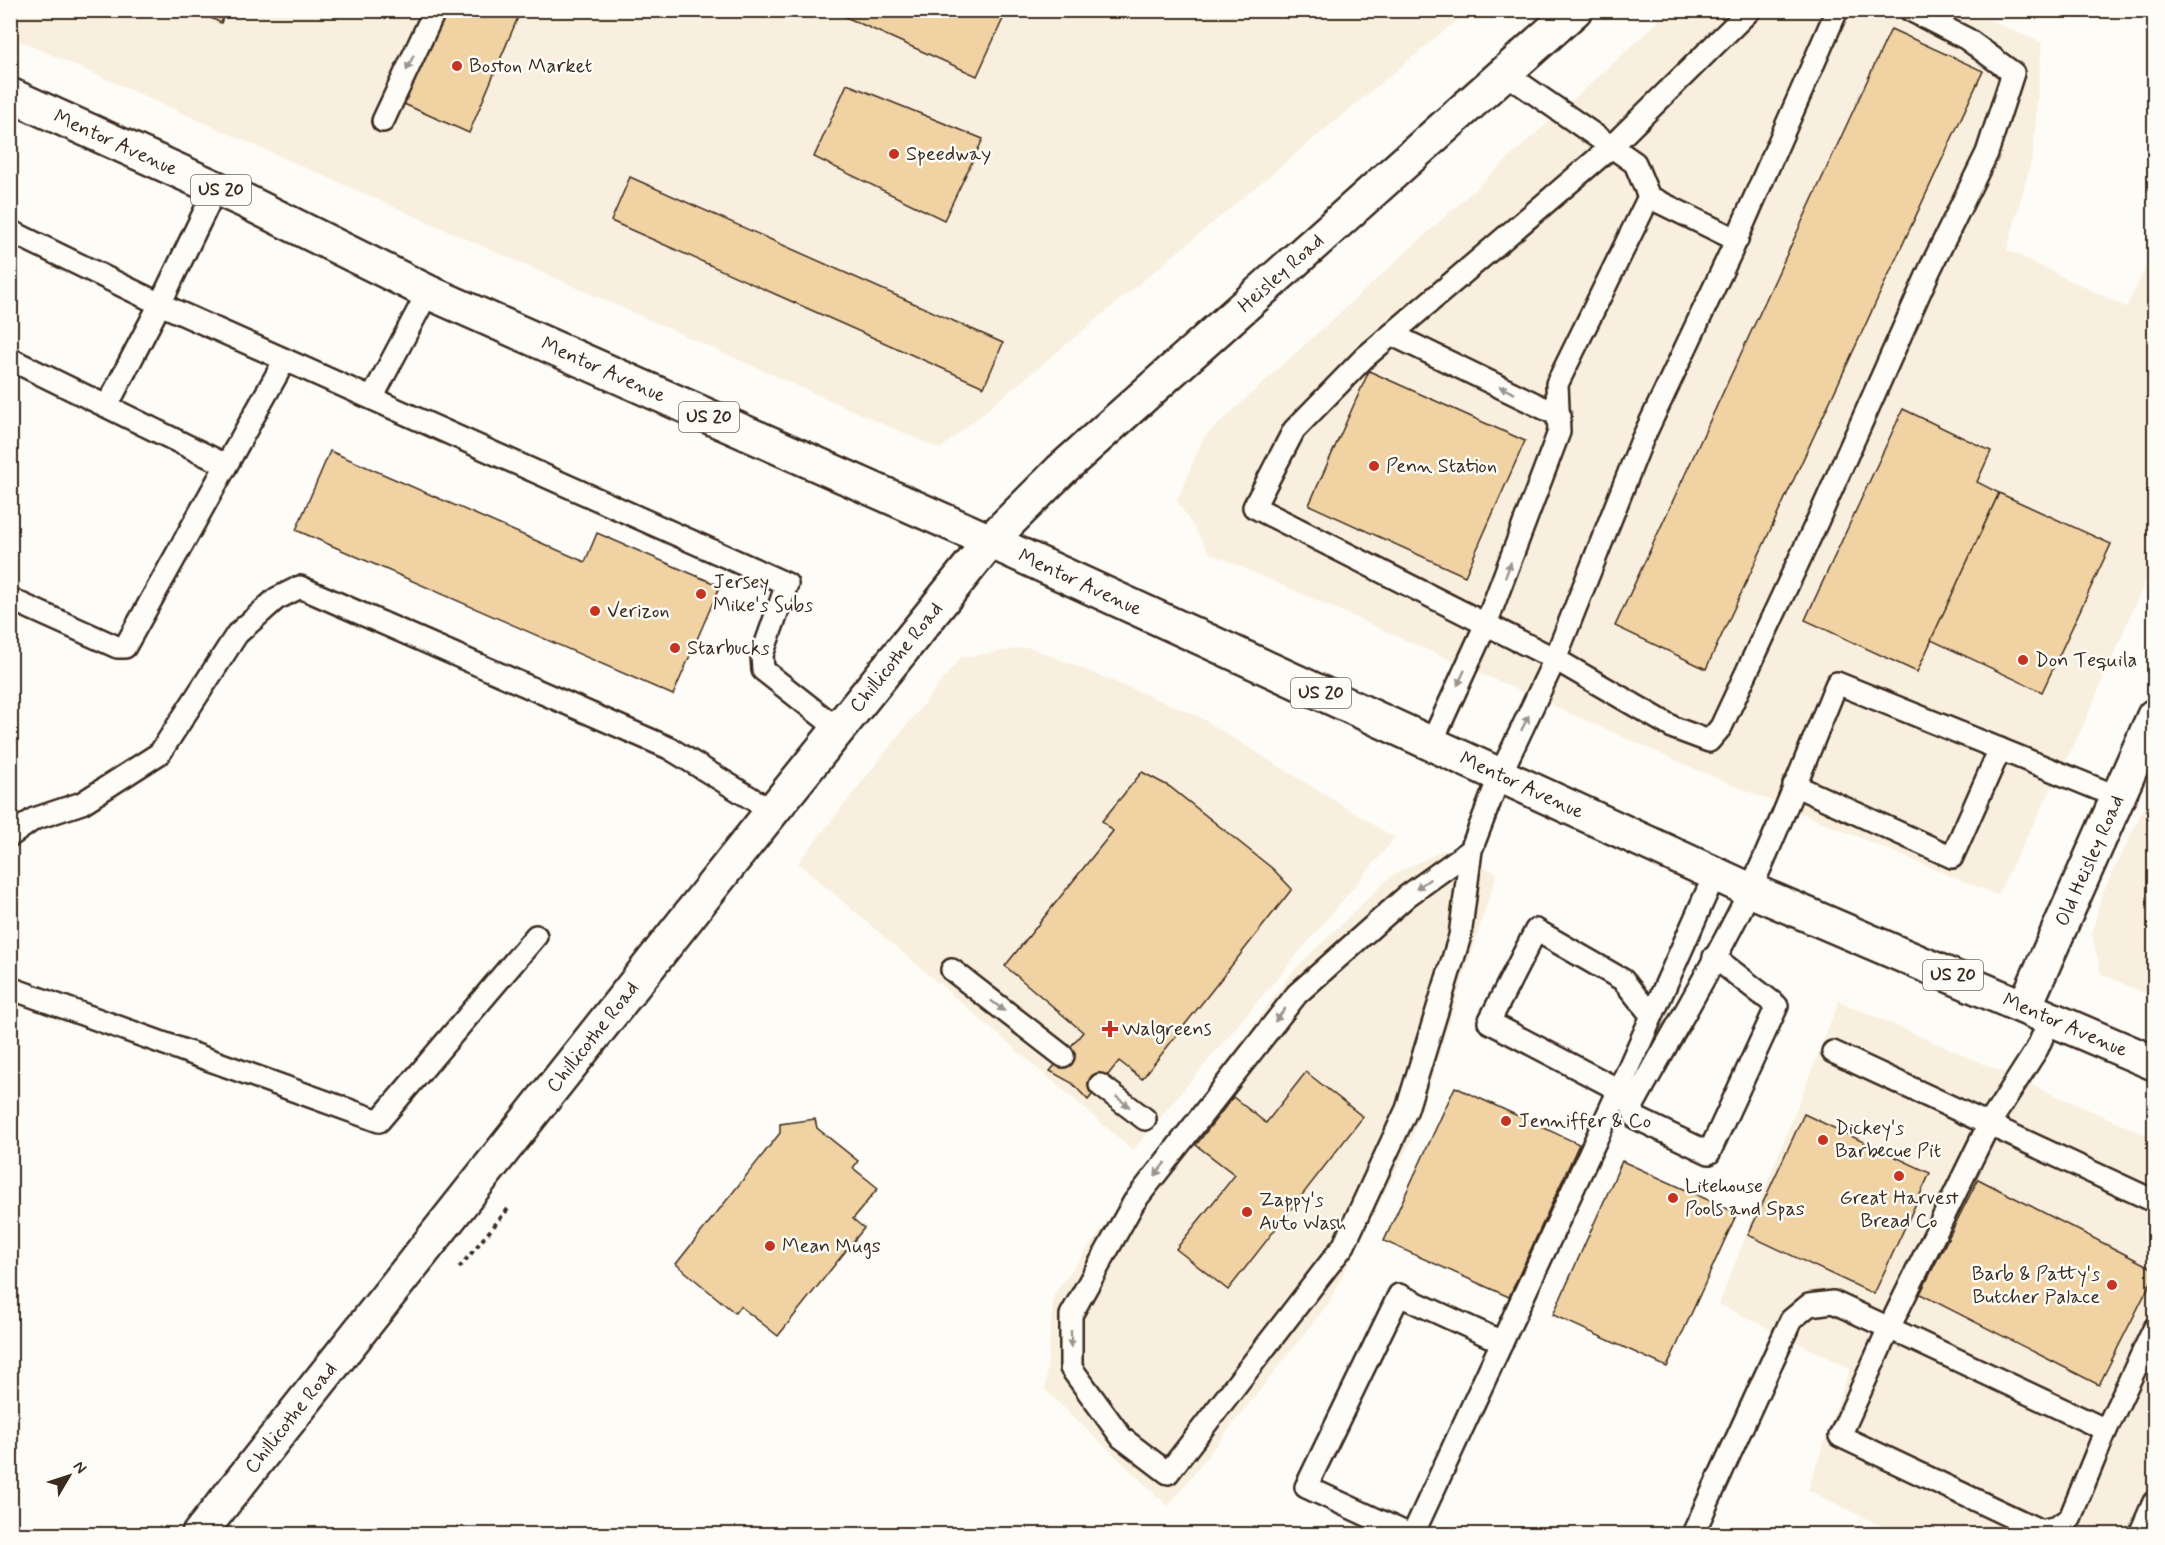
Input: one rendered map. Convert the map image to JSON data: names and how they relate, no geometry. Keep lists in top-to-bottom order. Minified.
{"streets":{"street":["Mentor Avenue","US 20","Heisley Road","Chillicothe Road","Old Heisley Road"]},"crossings":[["Mentor Avenue","Heisley Road"],["Mentor Avenue","Chillicothe Road"],["Mentor Avenue","Old Heisley Road"],["Heisley Road","Chillicothe Road"]],"places":{"other":["Boston Market","Speedway","Penn Station","Jersey Mike's Subs","Verizon","Starbucks","Don Tequila","Jenniffer & Co","Dickey's Barbecue Pit","Great Harvest Bread Co","Litehouse Pools and Spas","Zappy's Auto Wash","Mean Mugs","Barb & Patty's Butcher Palace"],"health":["Walgreens"]},"north":"top right"}
